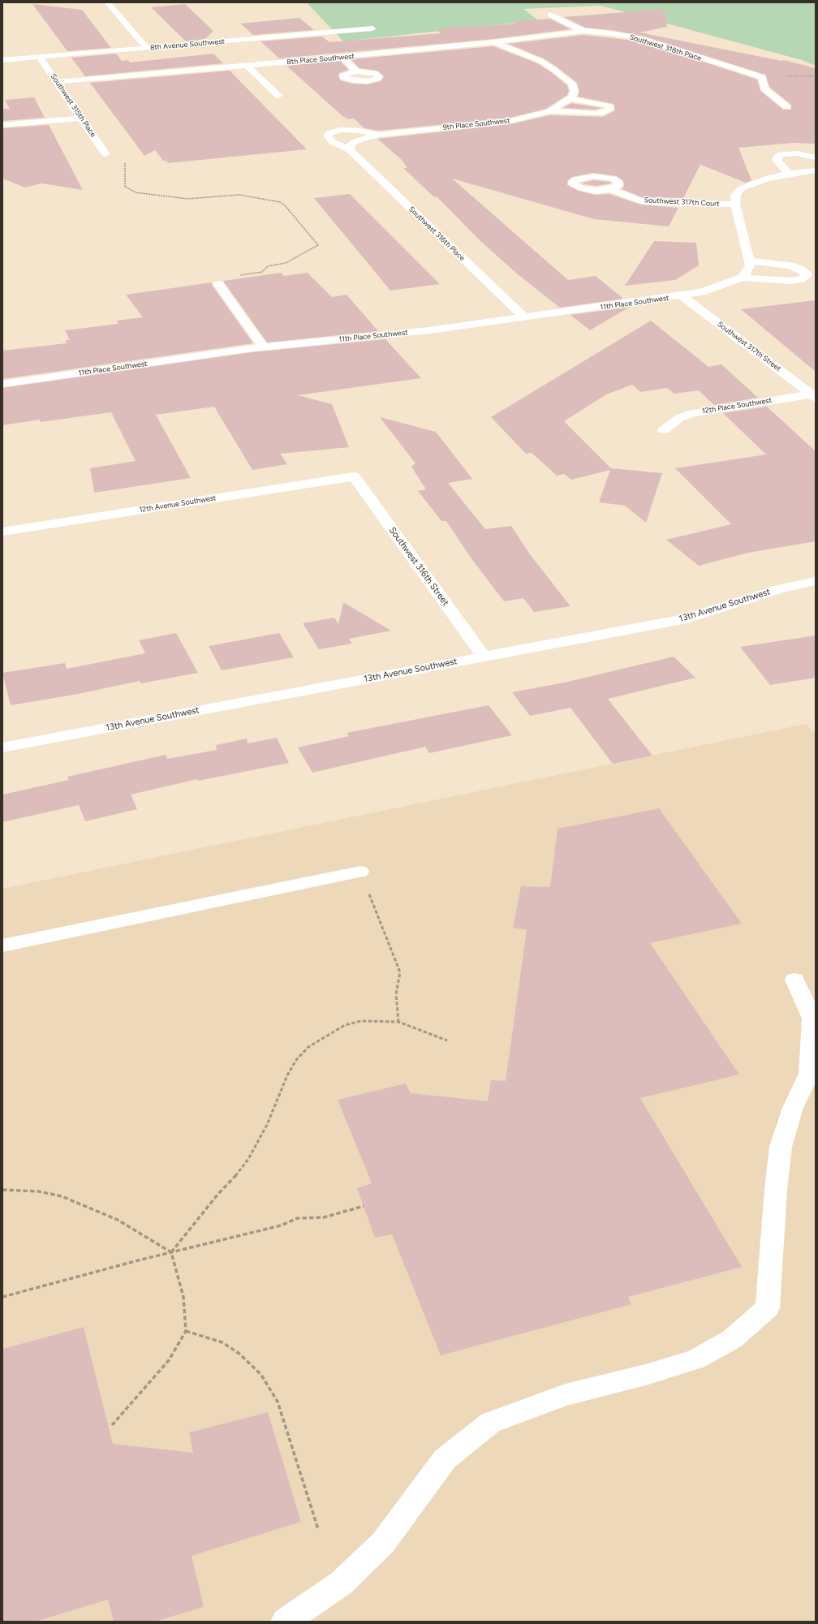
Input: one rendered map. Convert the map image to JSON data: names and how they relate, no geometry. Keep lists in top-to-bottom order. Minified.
{"streets":{"street":["8th Avenue Southwest","Southwest 318th Place","8th Place Southwest","Southwest 315th Place","9th Place Southwest","Southwest 317th Court","Southwest 316th Place","11th Place Southwest","Southwest 317th Street","12th Place Southwest","12th Avenue Southwest","Southwest 316th Street","13th Avenue Southwest"]},"crossings":[["8th Avenue Southwest","Southwest 315th Place"],["Southwest 318th Place","8th Place Southwest"],["8th Place Southwest","Southwest 315th Place"],["9th Place Southwest","Southwest 316th Place"],["Southwest 316th Place","11th Place Southwest"],["11th Place Southwest","Southwest 317th Street"],["Southwest 317th Street","12th Place Southwest"],["12th Avenue Southwest","Southwest 316th Street"],["Southwest 316th Street","13th Avenue Southwest"]]}
